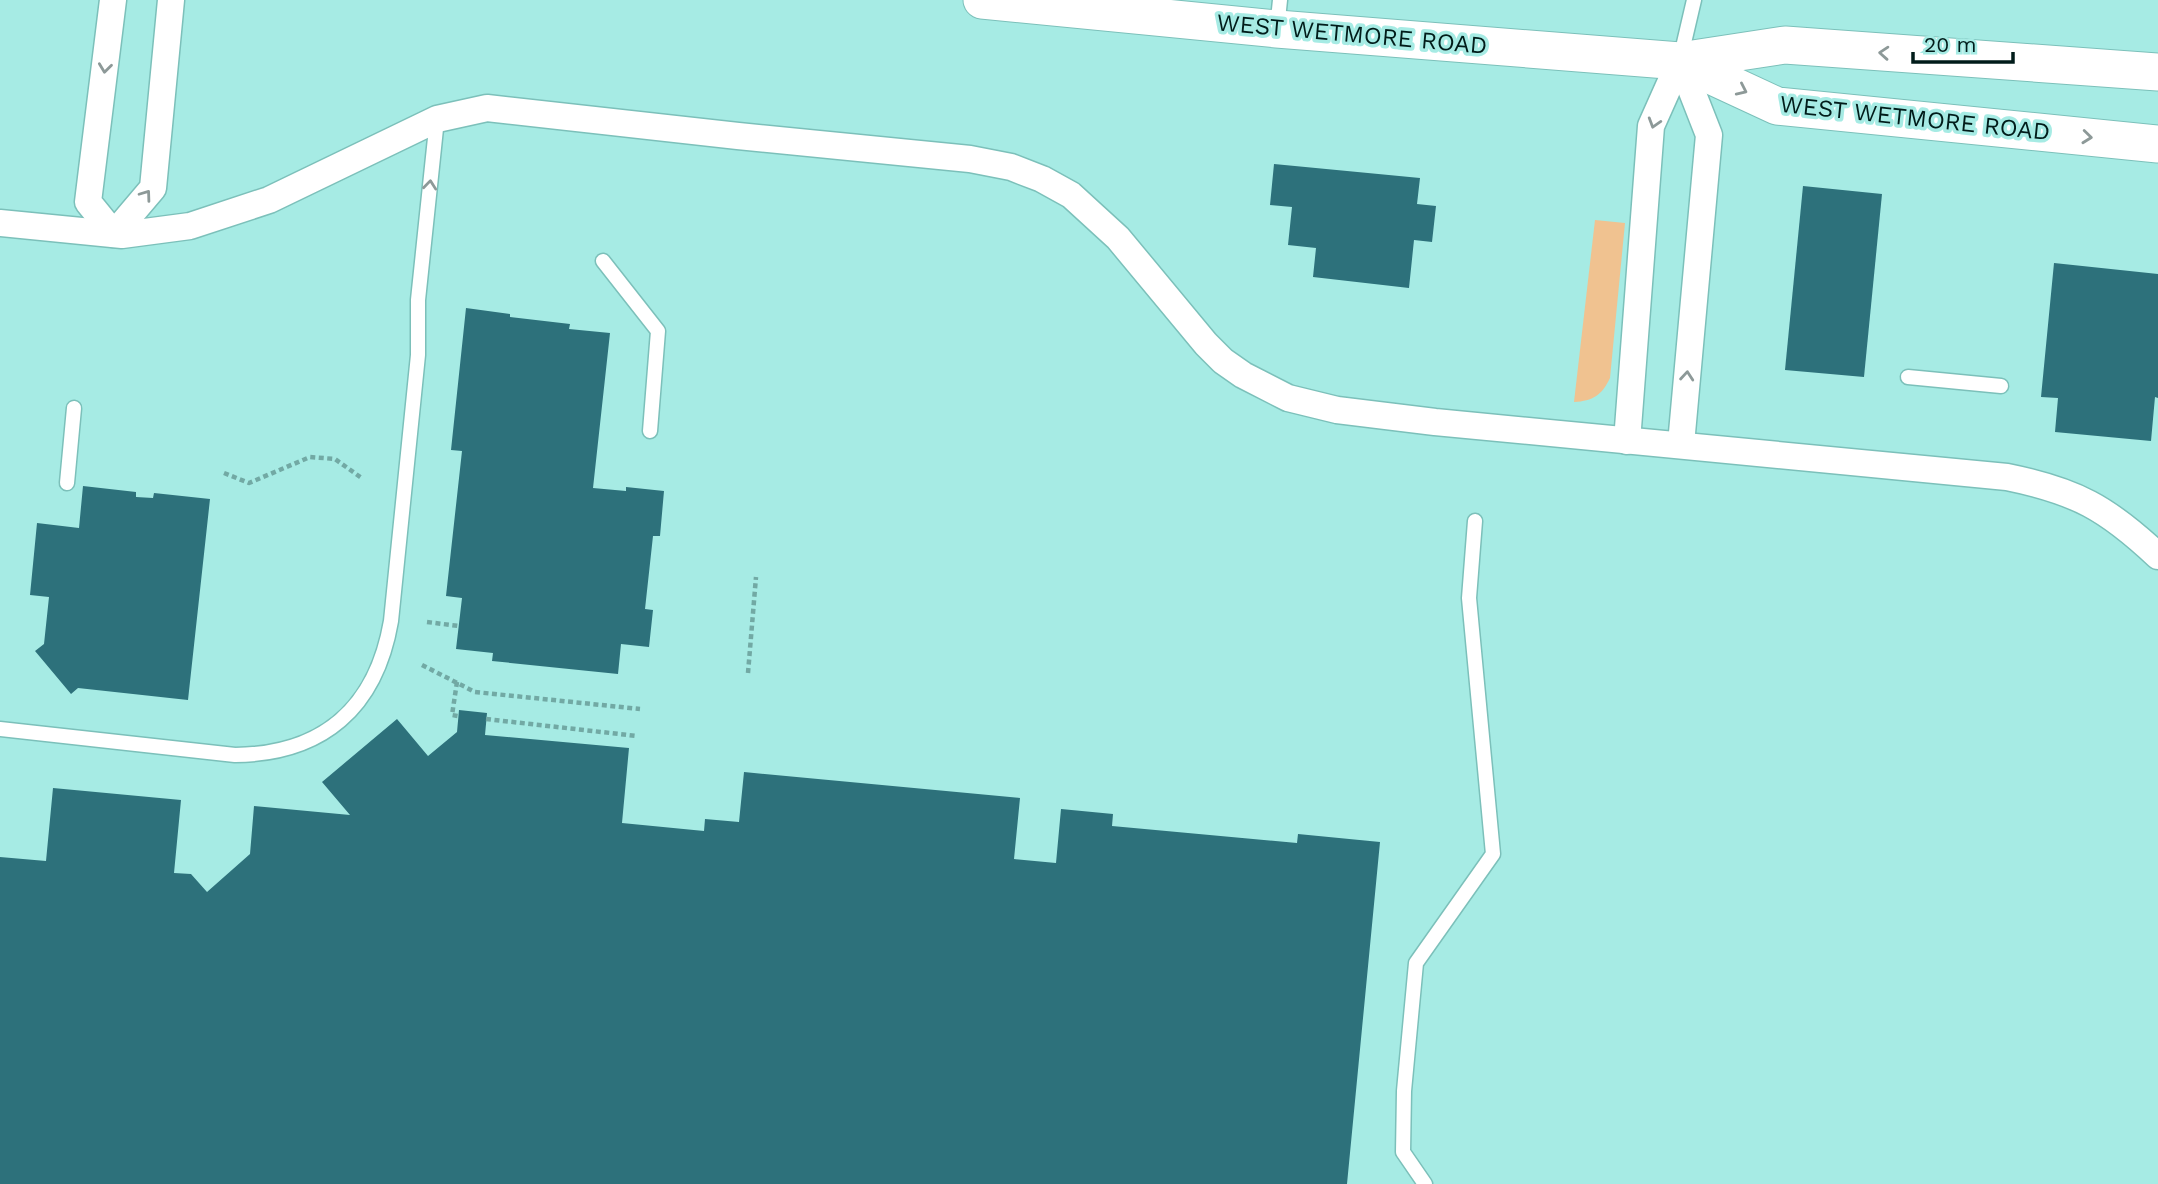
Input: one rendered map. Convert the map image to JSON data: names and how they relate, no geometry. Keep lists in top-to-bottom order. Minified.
{"streets":{"main road":["WEST WETMORE ROAD"]},"scale_bar":"20 m"}
